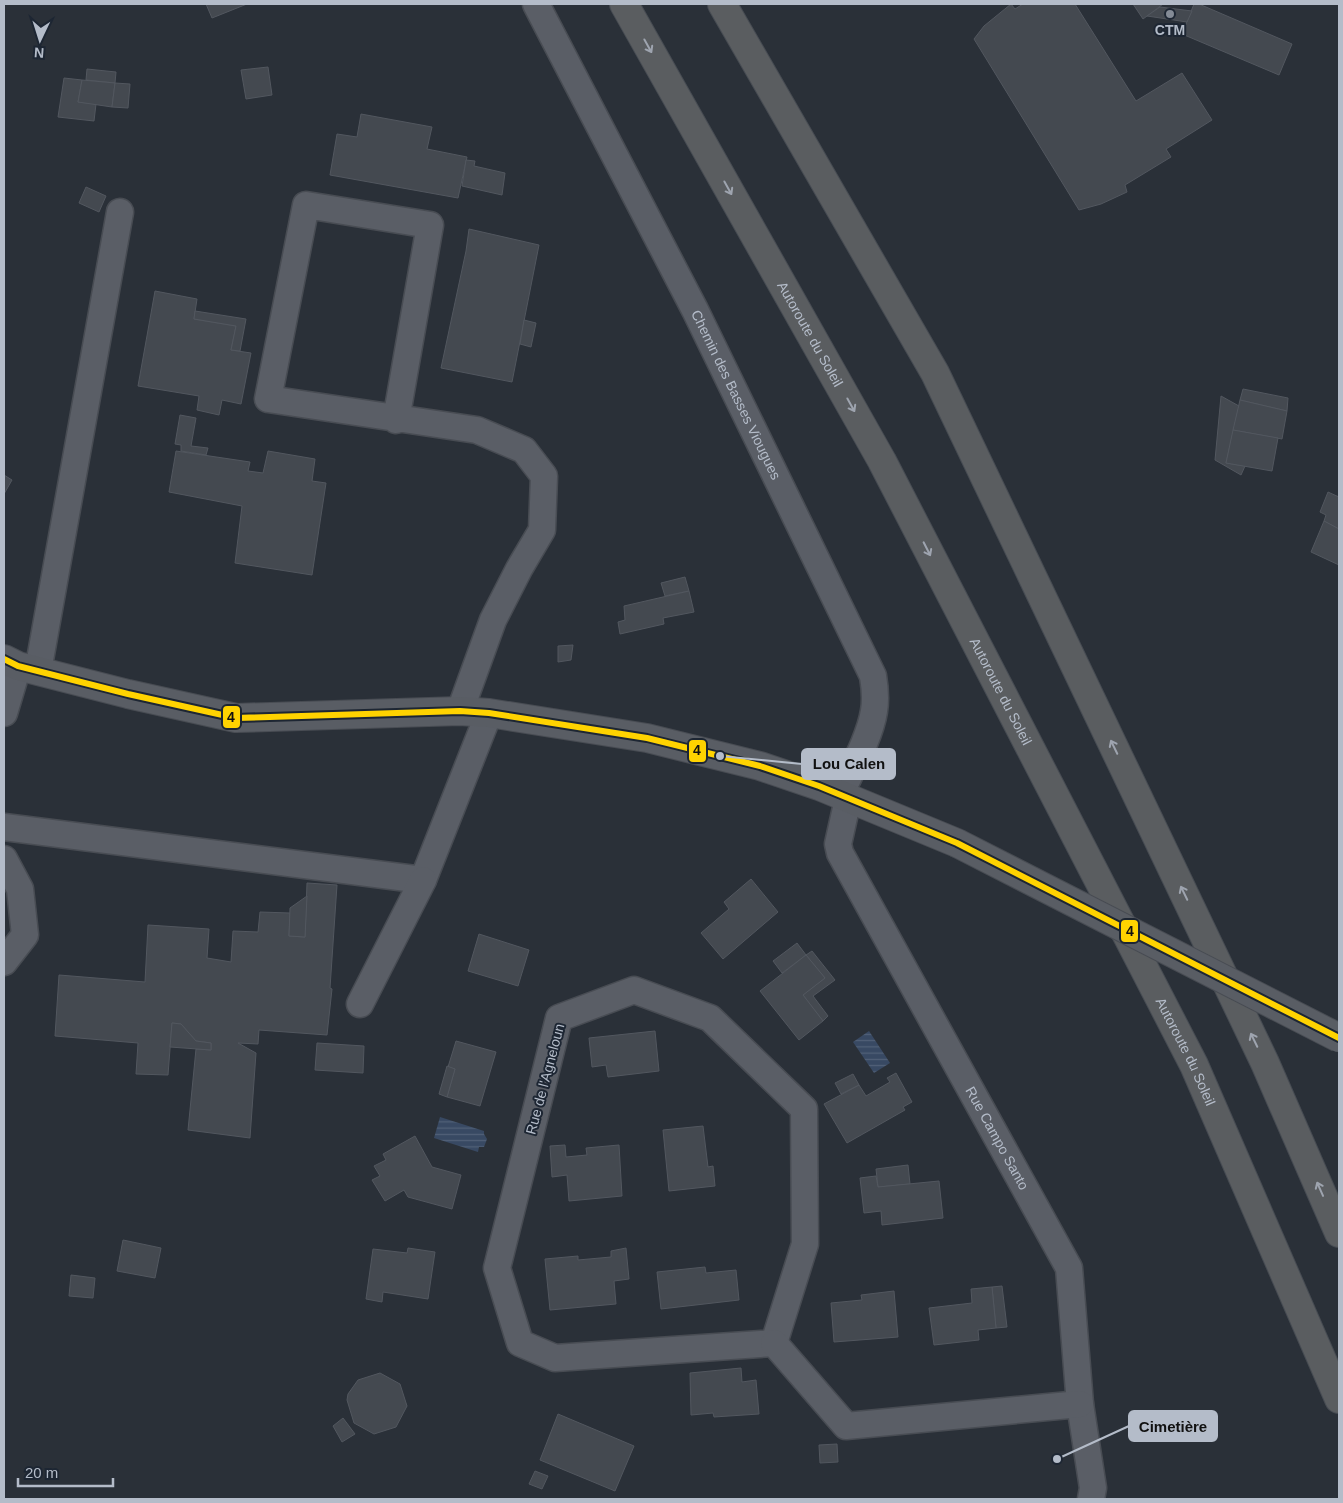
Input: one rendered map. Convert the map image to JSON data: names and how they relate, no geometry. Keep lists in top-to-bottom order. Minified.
{"streets":{"highway":["Autoroute du Soleil"],"street":["Chemin des Basses Viougues","Rue de l'Agneloun","Rue Campo Santo"]},"crossings":[["Chemin des Basses Viougues","Rue Campo Santo"]],"places":["CTM","Lou Calen","Cimetière"],"lines":["transit line 4"],"scale_bar":"20 m","north":"bottom"}
